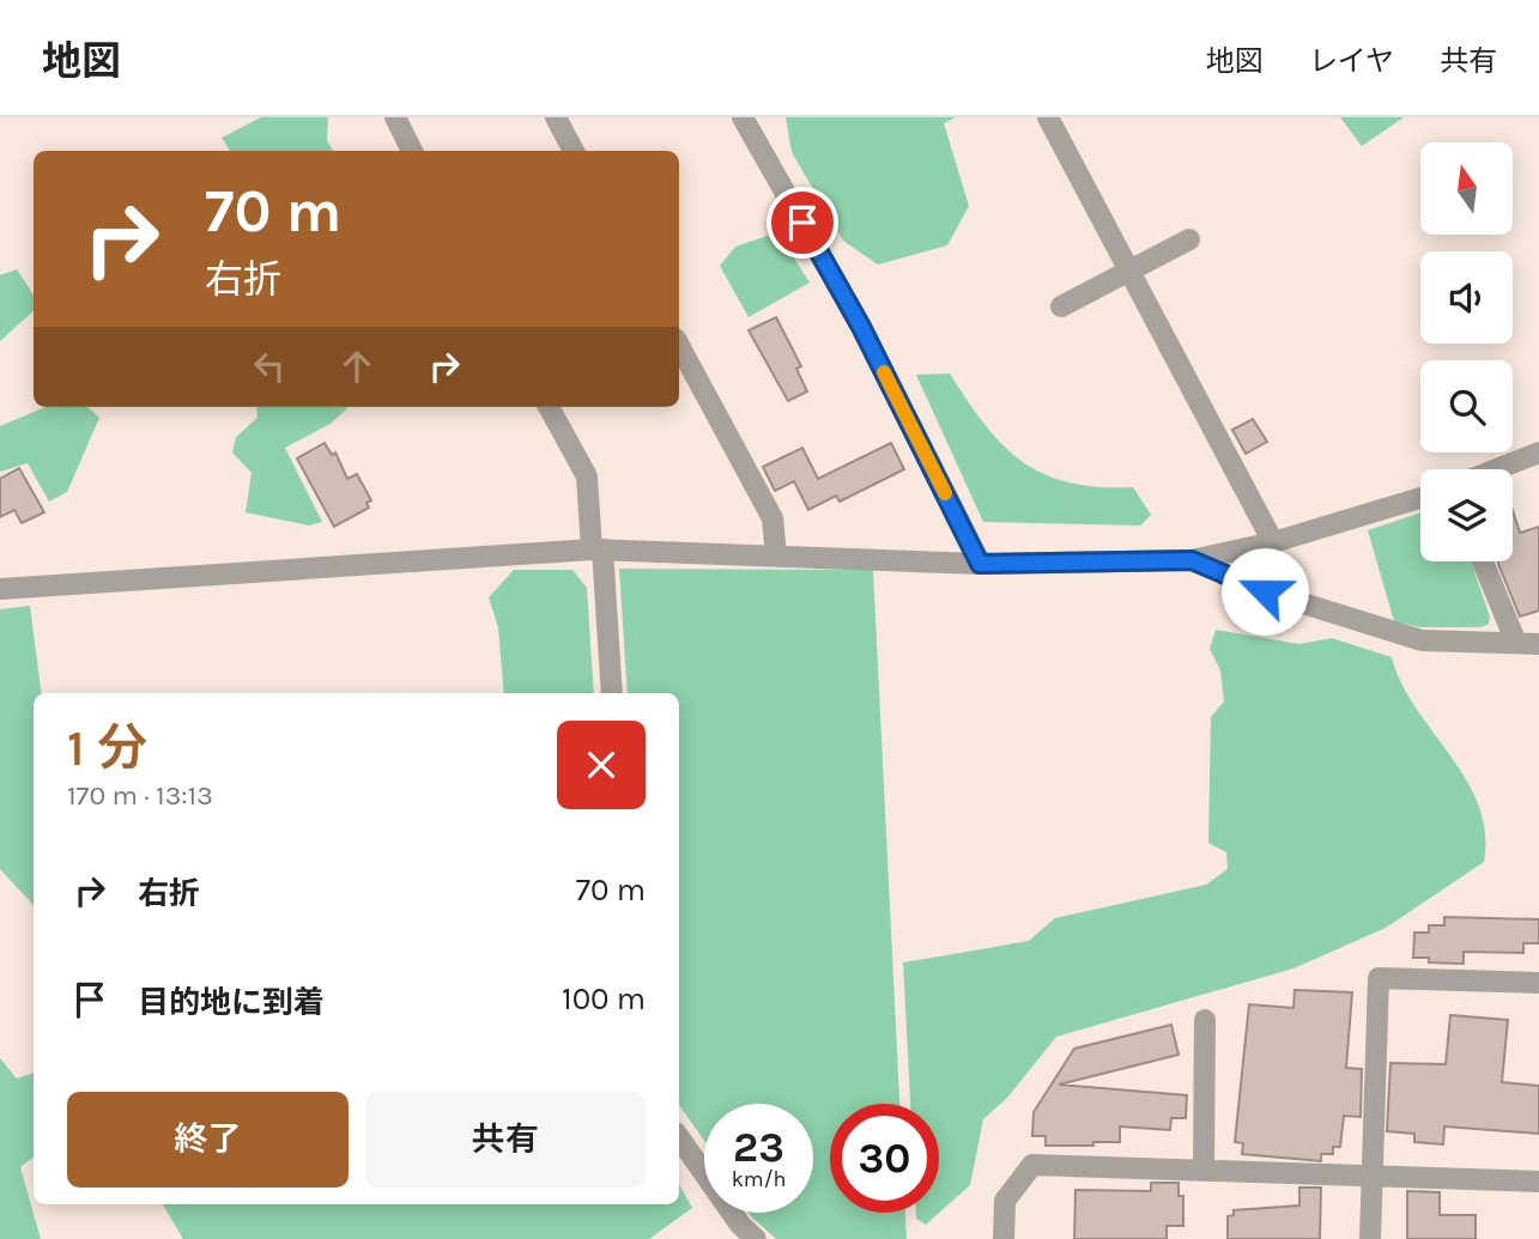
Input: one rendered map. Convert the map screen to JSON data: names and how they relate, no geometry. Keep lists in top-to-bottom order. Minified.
{"north":"top","page":{"header":"地図","nav":["地図","レイヤ","共有"],"turn":["70 m","右折"],"heading":["1 分","170 m · 13:13"],"list":[{"name":"右折","value":"70 m"},{"name":"目的地に到着","value":"100 m"}],"buttons":["終了","共有"],"speed":"23 km/h","limit":"30"}}
